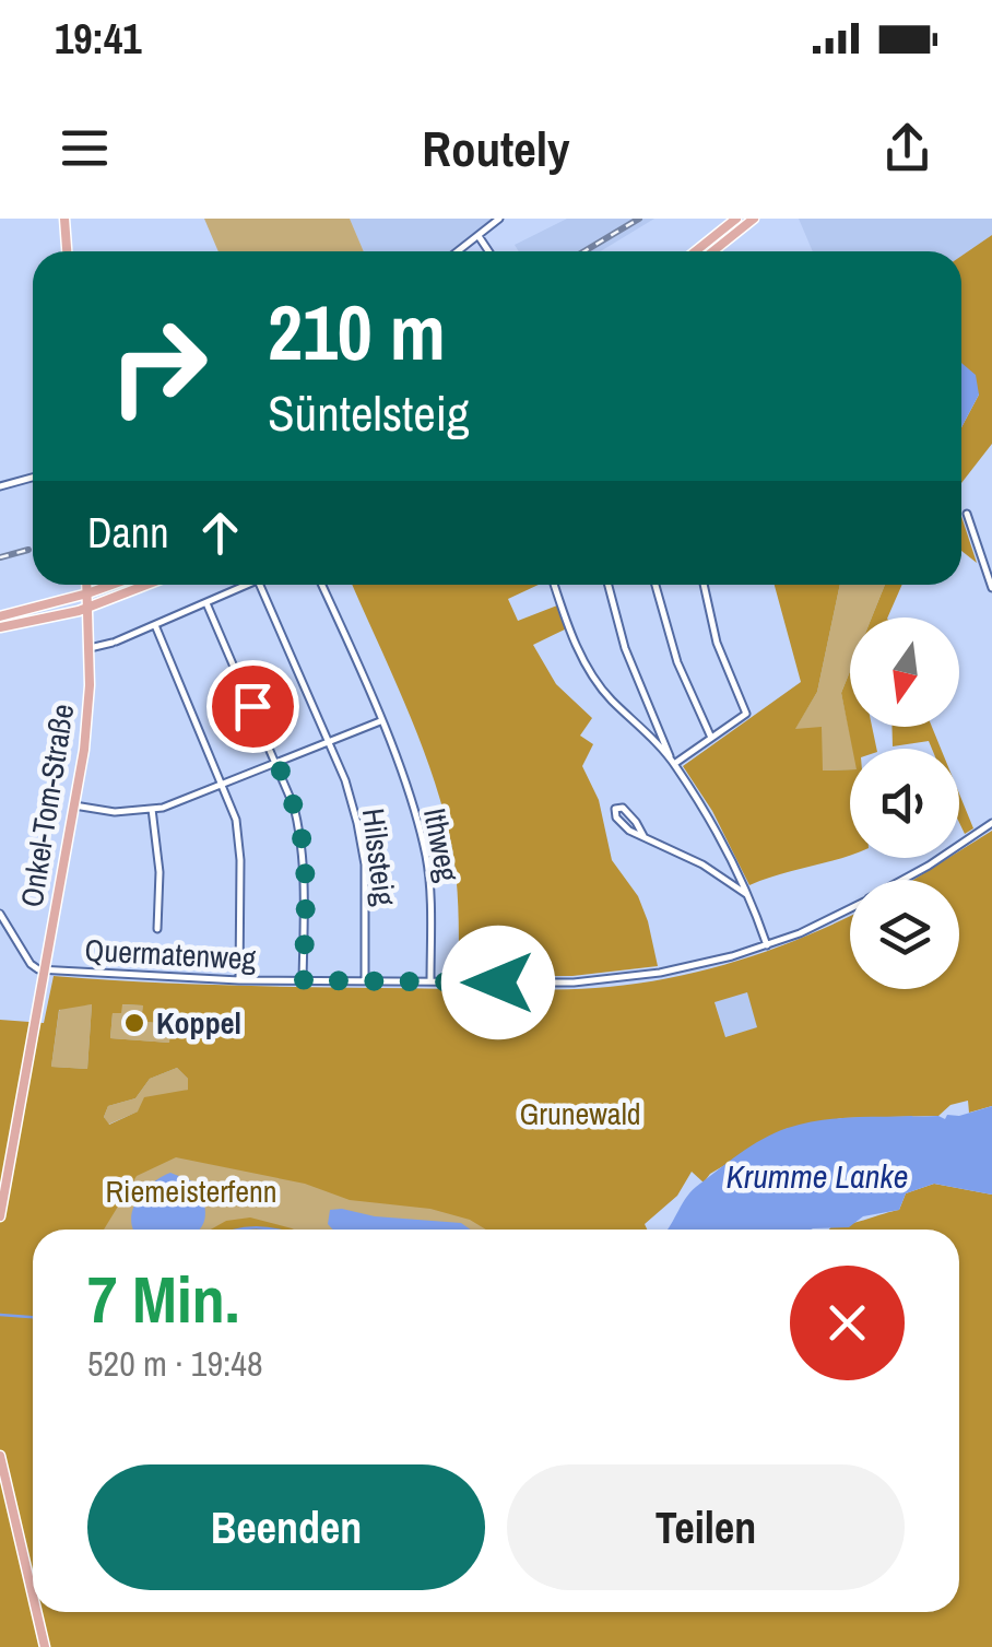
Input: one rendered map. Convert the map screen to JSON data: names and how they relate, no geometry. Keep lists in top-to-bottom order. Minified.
{"streets":{"main road":["Onkel-Tom-Straße"],"street":["Ithweg","Hilssteig","Quermatenweg"]},"crossings":[["Onkel-Tom-Straße","Quermatenweg"],["Ithweg","Quermatenweg"],["Hilssteig","Quermatenweg"]],"water":["Krumme Lanke"],"parks":["Grunewald","Riemeisterfenn"],"places":["Koppel"],"north":"bottom","page":{"status":"19:41","header":"Routely","turn":["210 m","Süntelsteig"],"then":"Dann","heading":["7 Min.","520 m · 19:48"],"buttons":["Beenden","Teilen"]}}
